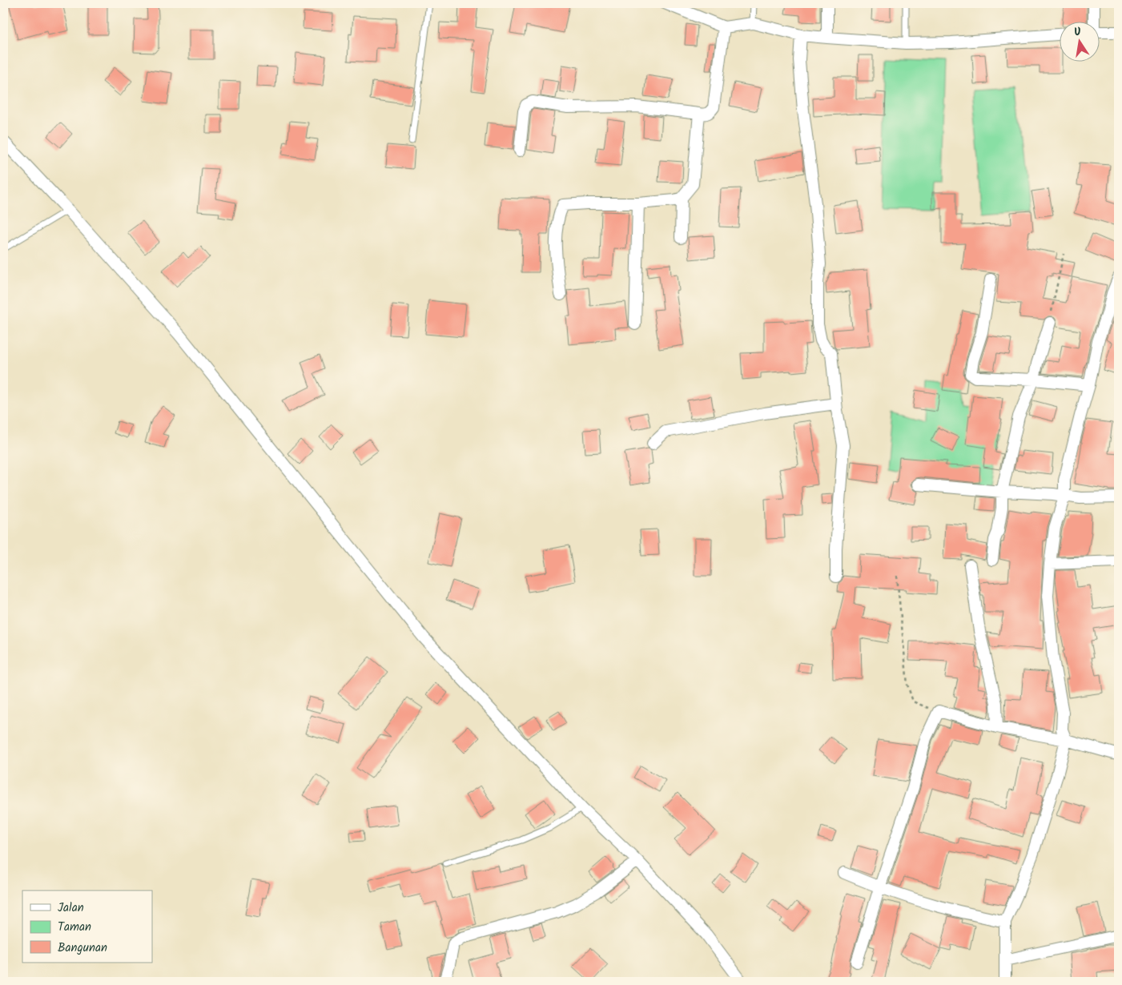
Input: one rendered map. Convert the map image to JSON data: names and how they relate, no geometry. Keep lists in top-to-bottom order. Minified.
{"legend":["Jalan","Taman","Bangunan"],"north":"top"}
